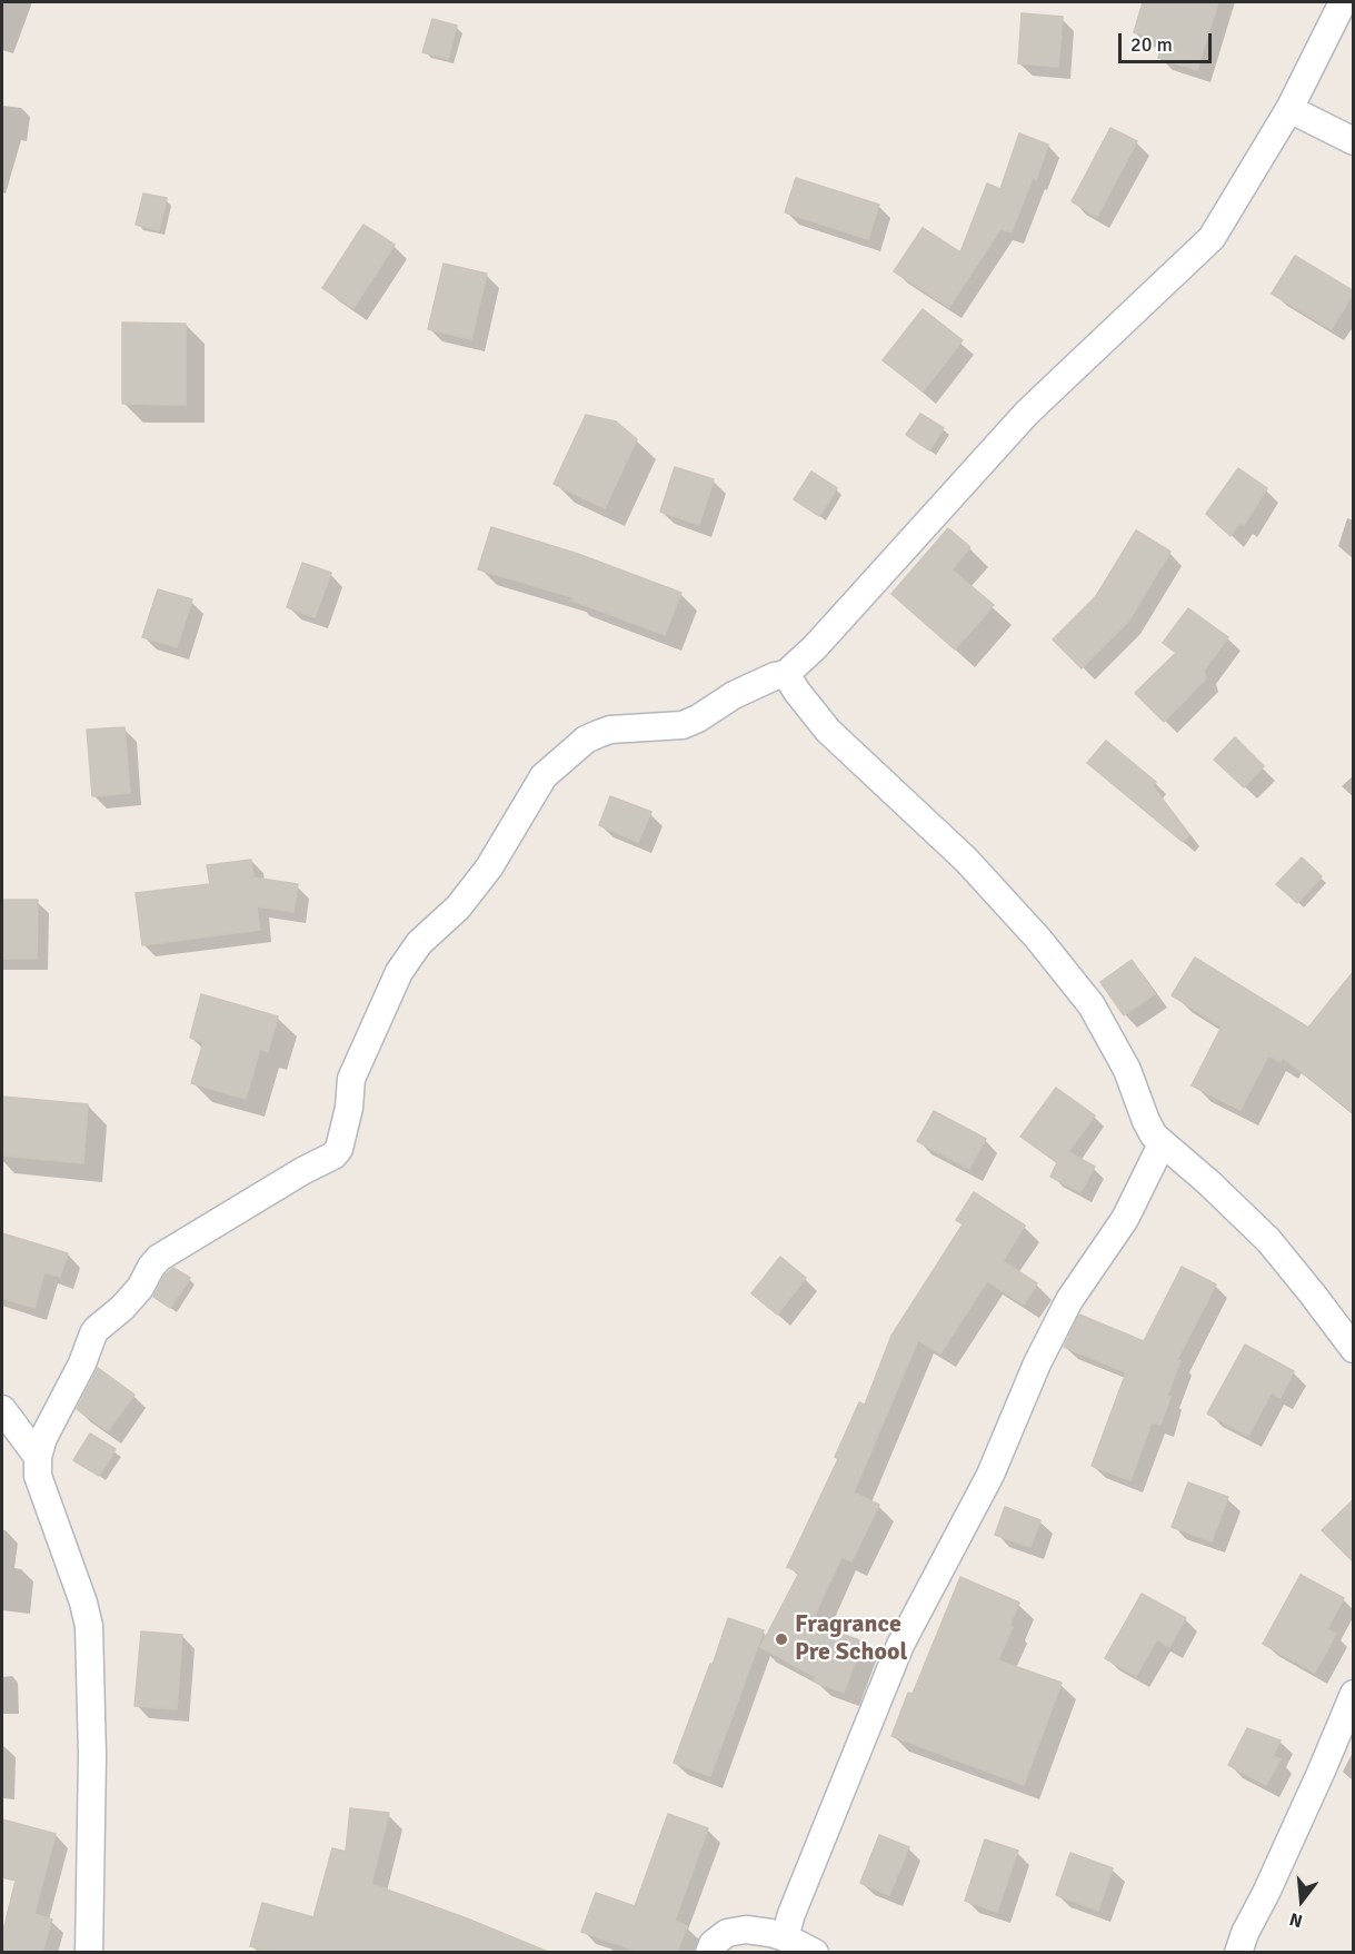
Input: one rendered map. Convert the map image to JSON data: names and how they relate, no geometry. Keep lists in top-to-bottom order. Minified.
{"places":["Fragrance Pre School"],"scale_bar":"20 m","north":"bottom"}
